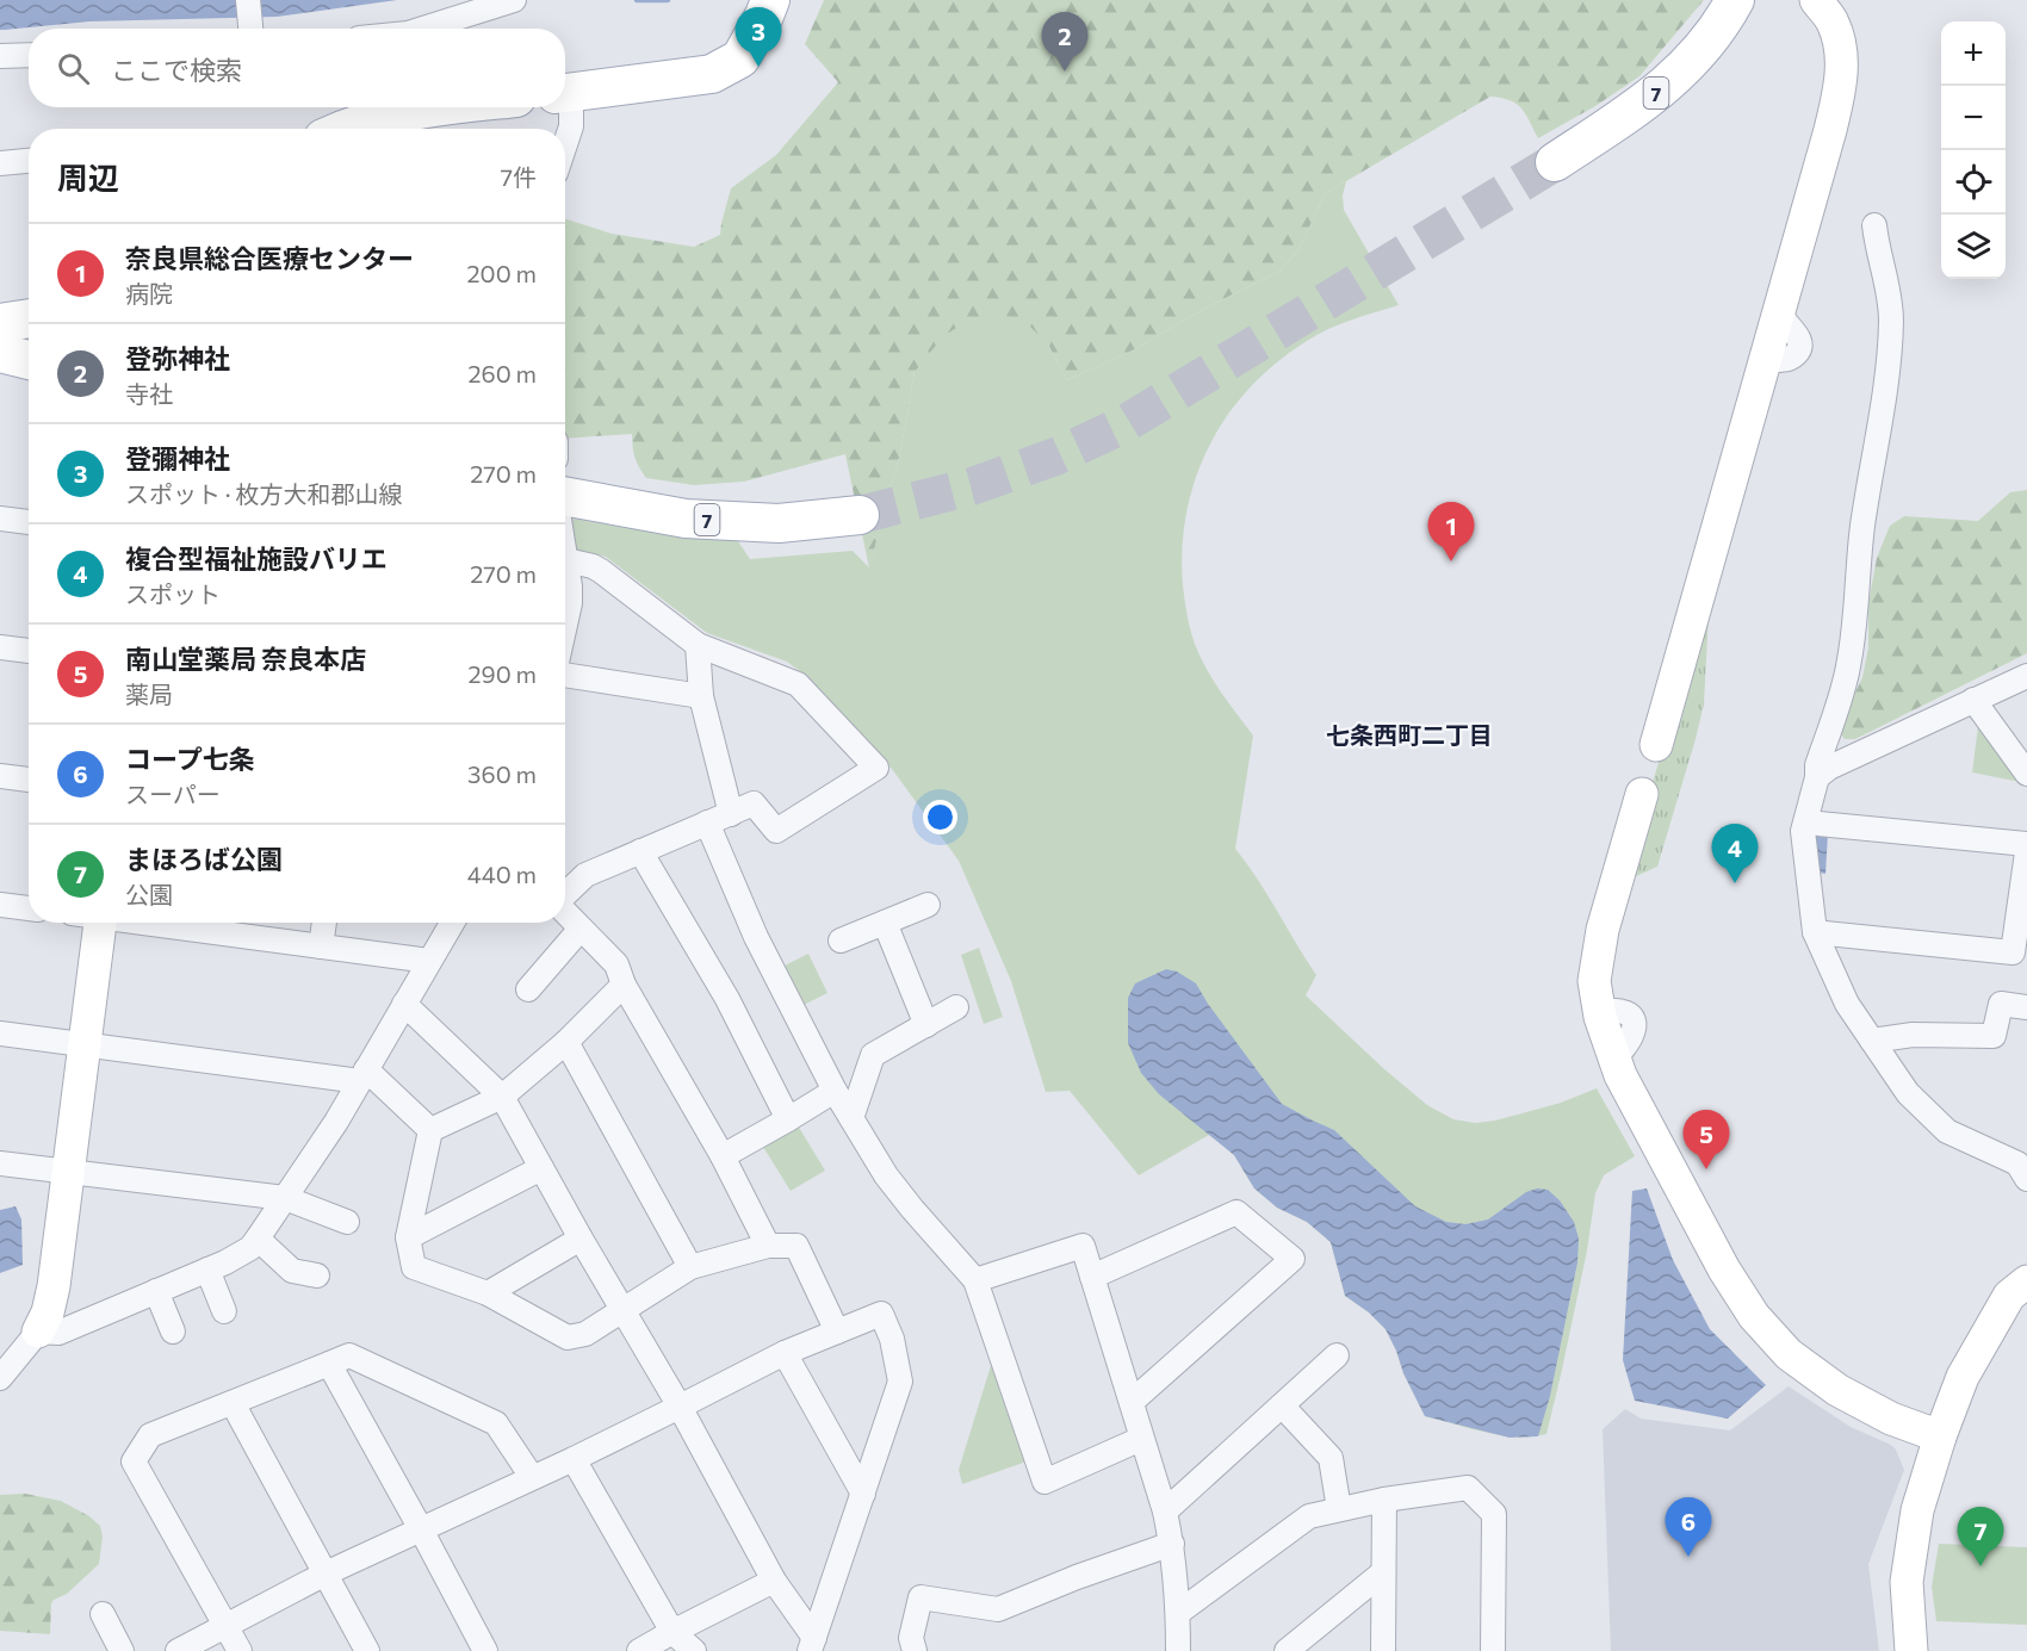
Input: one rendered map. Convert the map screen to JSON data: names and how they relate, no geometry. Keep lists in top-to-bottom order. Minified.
{"streets":{"main road":["7"]},"districts":["七条西町二丁目"],"page":{"pins":["3","2","1","4","5","6","7"],"map_buttons":["+","−"],"search":"ここで検索","heading":["周辺","7件"],"list":[{"mark":"1","name":"奈良県総合医療センター","note":"病院","value":"200 m"},{"mark":"2","name":"登弥神社","note":"寺社","value":"260 m"},{"mark":"3","name":"登彌神社","note":"スポット · 枚方大和郡山線","value":"270 m"},{"mark":"4","name":"複合型福祉施設バリエ","note":"スポット","value":"270 m"},{"mark":"5","name":"南山堂薬局 奈良本店","note":"薬局","value":"290 m"},{"mark":"6","name":"コープ七条","note":"スーパー","value":"360 m"},{"mark":"7","name":"まほろば公園","note":"公園","value":"440 m"}]}}
